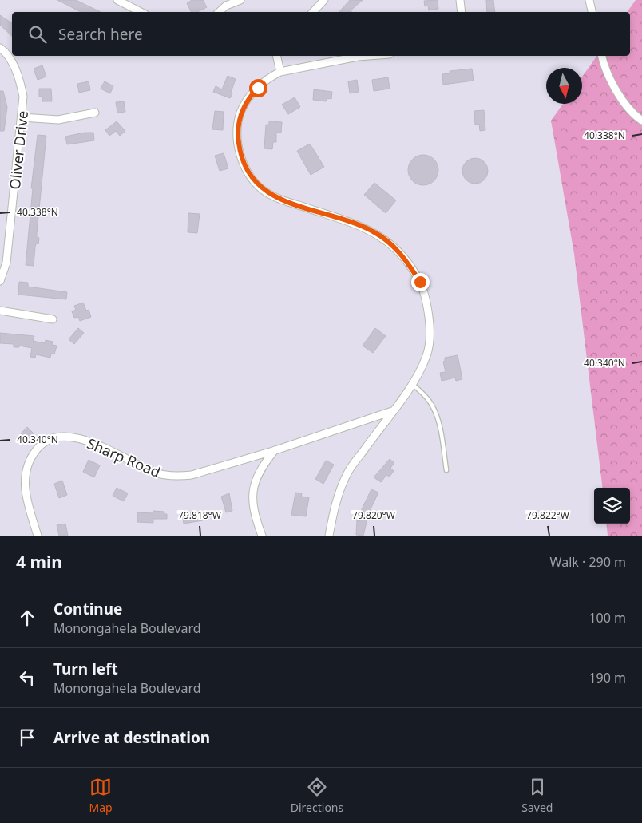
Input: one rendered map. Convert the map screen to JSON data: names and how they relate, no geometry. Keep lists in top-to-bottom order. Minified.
{"streets":{"street":["Oliver Drive","Sharp Road"]},"north":"bottom","page":{"search":"Search here","heading":["4 min","Walk · 290 m"],"list":[["Continue","Monongahela Boulevard","100 m"],["Turn left","Monongahela Boulevard","190 m"],"Arrive at destination"],"nav":["Map","Directions","Saved"]},"coordinates":["40.338°N","40.340°N","79.818°W","79.820°W","79.822°W"]}
